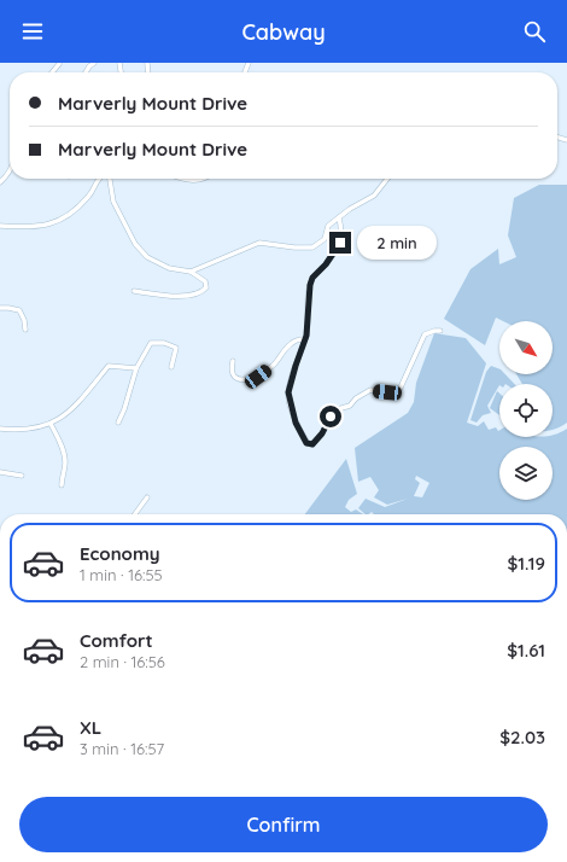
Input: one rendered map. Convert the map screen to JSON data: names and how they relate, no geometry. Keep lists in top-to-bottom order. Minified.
{"north":"bottom right","page":{"header":"Cabway","banner":["Marverly Mount Drive","Marverly Mount Drive"],"bubble":"2 min","list":[{"name":"Economy","note":"1 min · 16:55","value":"$1.19"},{"name":"Comfort","note":"2 min · 16:56","value":"$1.61"},{"name":"XL","note":"3 min · 16:57","value":"$2.03"}],"buttons":"Confirm"}}
